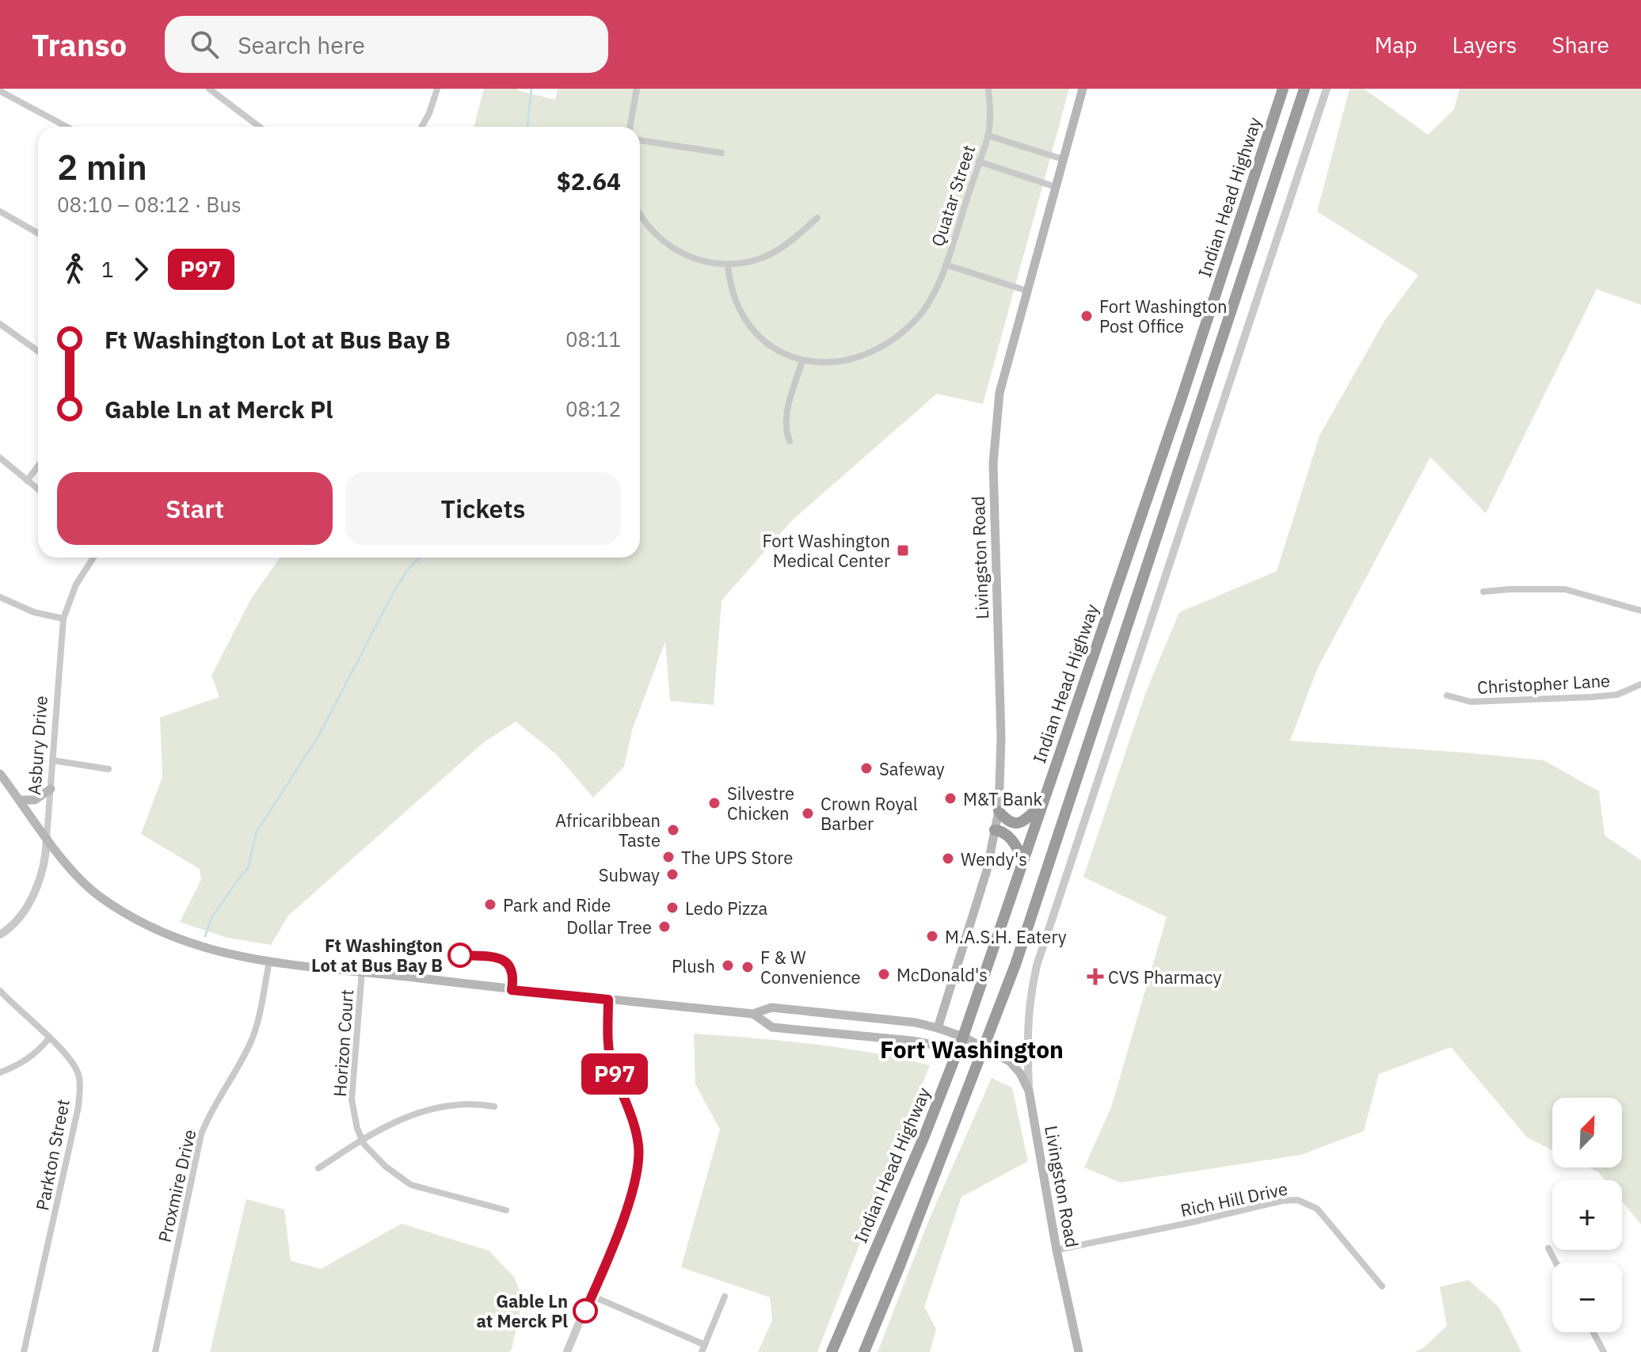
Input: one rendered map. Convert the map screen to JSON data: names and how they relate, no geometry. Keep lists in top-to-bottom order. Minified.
{"streets":{"highway":["Indian Head Highway"],"main road":["Livingston Road"],"street":["Quatar Street","Christopher Lane","Asbury Drive","Horizon Court","Parkton Street","Proxmire Drive","Rich Hill Drive"]},"crossings":[["Quatar Street","Livingston Road"],["Indian Head Highway","Livingston Road"],["Livingston Road","Rich Hill Drive"]],"districts":["Fort Washington"],"places":{"other":["Fort Washington Post Office","Safeway","M&T Bank","Silvestre Chicken","Crown Royal Barber","Africaribbean Taste","The UPS Store","Wendy's","Subway","Park and Ride","Ledo Pizza","Dollar Tree","M.A.S.H. Eatery","Ft Washington Lot at Bus Bay B","Plush","F & W Convenience","McDonald's","Gable Ln at Merck Pl"],"transit":["Fort Washington Medical Center"],"health":["CVS Pharmacy"]},"lines":["bus line P97"],"north":"top right","page":{"header":"Transo","search":"Search here","nav":["Map","Layers","Share"],"on_map":"P97","heading":["2 min","08:10 – 08:12 · Bus","$2.64"],"legs":["1","P97"],"list":[{"name":"Ft Washington Lot at Bus Bay B","value":"08:11"},{"name":"Gable Ln at Merck Pl","value":"08:12"}],"buttons":["Start","Tickets"],"map_buttons":["+","−"]}}
